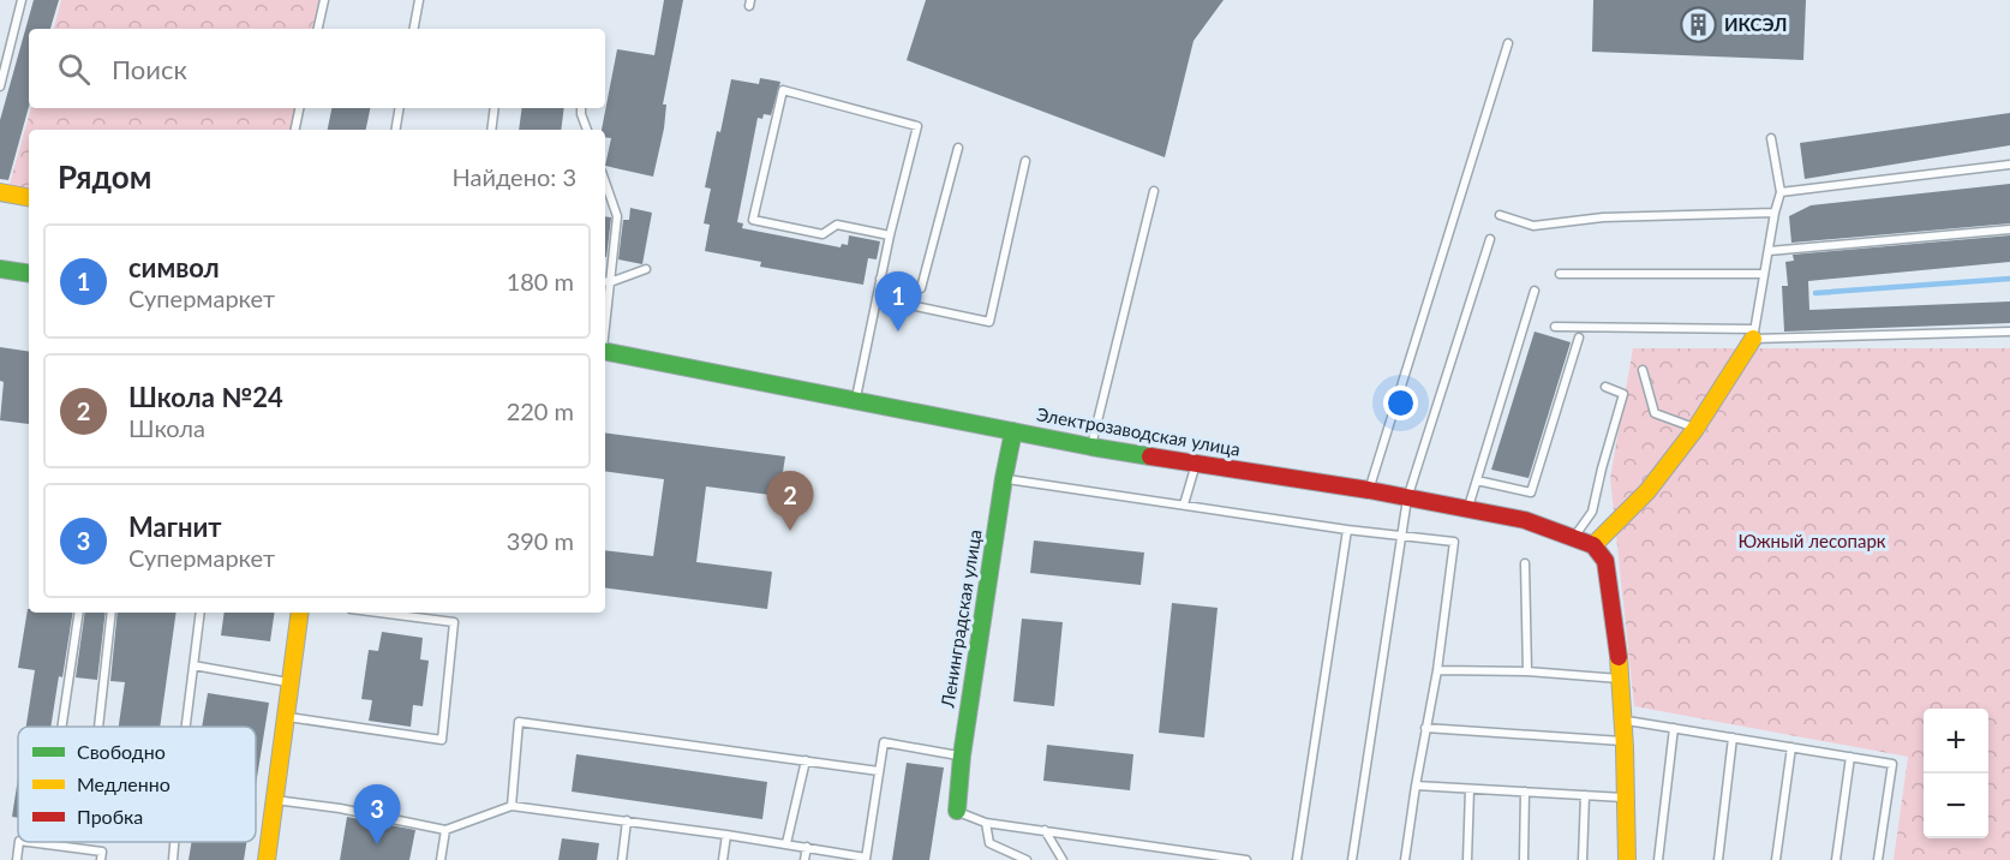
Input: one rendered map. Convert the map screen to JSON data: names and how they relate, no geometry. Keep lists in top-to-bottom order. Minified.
{"streets":{"street":["Электрозаводская улица","Ленинградская улица"]},"crossings":[["Электрозаводская улица","Ленинградская улица"]],"parks":["Южный лесопарк"],"places":{"building":["ИКСЭЛ"]},"legend":["Свободно","Медленно","Пробка"],"page":{"search":"Поиск","heading":["Рядом","Найдено: 3"],"list":[{"mark":"1","name":"символ","note":"Супермаркет","value":"180 m"},{"mark":"2","name":"Школа №24","note":"Школа","value":"220 m"},{"mark":"3","name":"Магнит","note":"Супермаркет","value":"390 m"}],"pins":["1","2","3"],"map_buttons":["+","−"]}}
